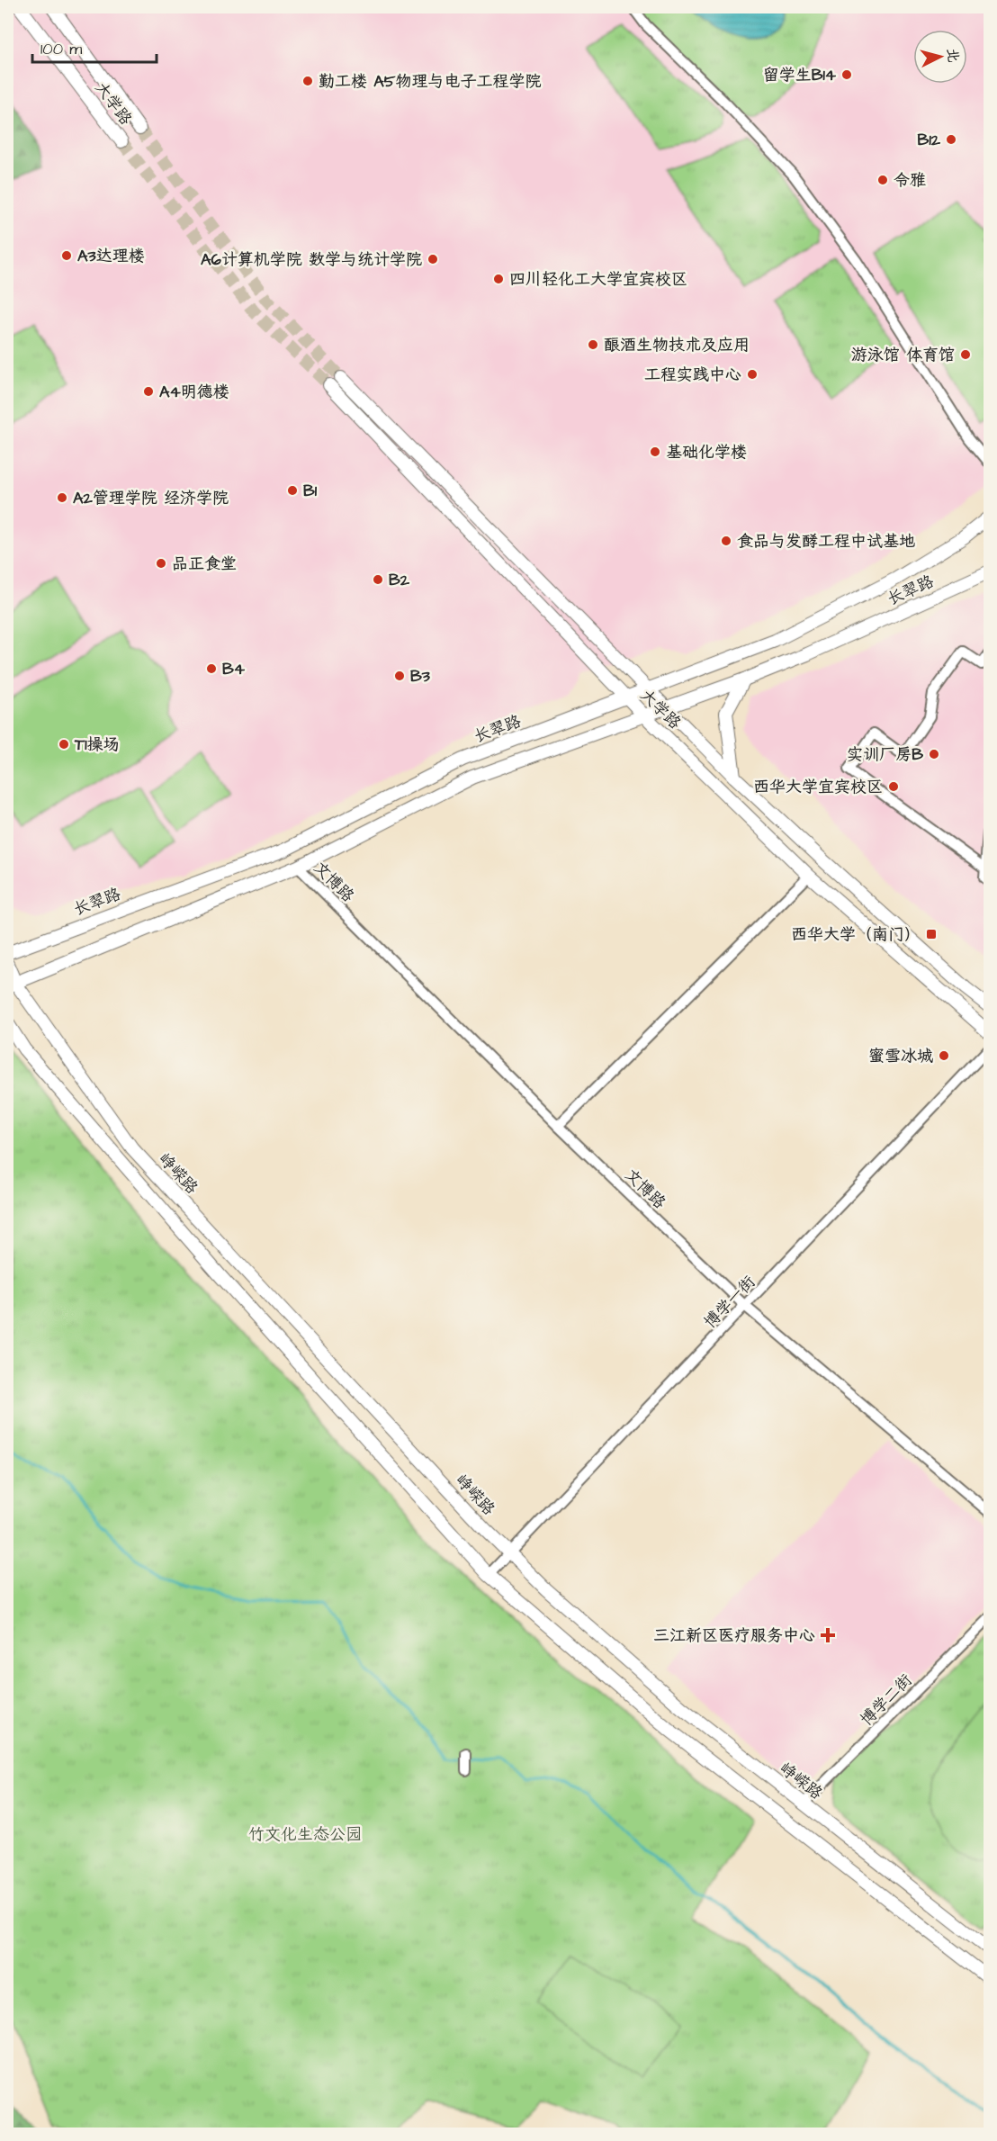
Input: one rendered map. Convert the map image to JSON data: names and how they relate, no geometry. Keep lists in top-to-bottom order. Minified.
{"streets":{"main road":["大学路","长翠路","峥嵘路"],"street":["文博路","博学一街","博学二街"]},"crossings":[["大学路","长翠路"],["长翠路","文博路"],["长翠路","峥嵘路"],["文博路","博学一街"],["峥嵘路","博学一街"],["峥嵘路","博学二街"]],"parks":["竹文化生态公园"],"places":{"other":["留学生B14","勤工楼 A5物理与电子工程学院","B12","令雅","A3达理楼","A6计算机学院 数学与统计学院","四川轻化工大学宜宾校区","酿酒生物技术及应用","游泳馆 体育馆","工程实践中心","A4明德楼","基础化学楼","B1","A2管理学院 经济学院","食品与发酵工程中试基地","品正食堂","B2","B4","B3","T1操场","实训厂房B","西华大学宜宾校区","蜜雪冰城"],"transit":["西华大学（南门）"],"health":["三江新区医疗服务中心"]},"scale_bar":"100 m","north":"right"}
